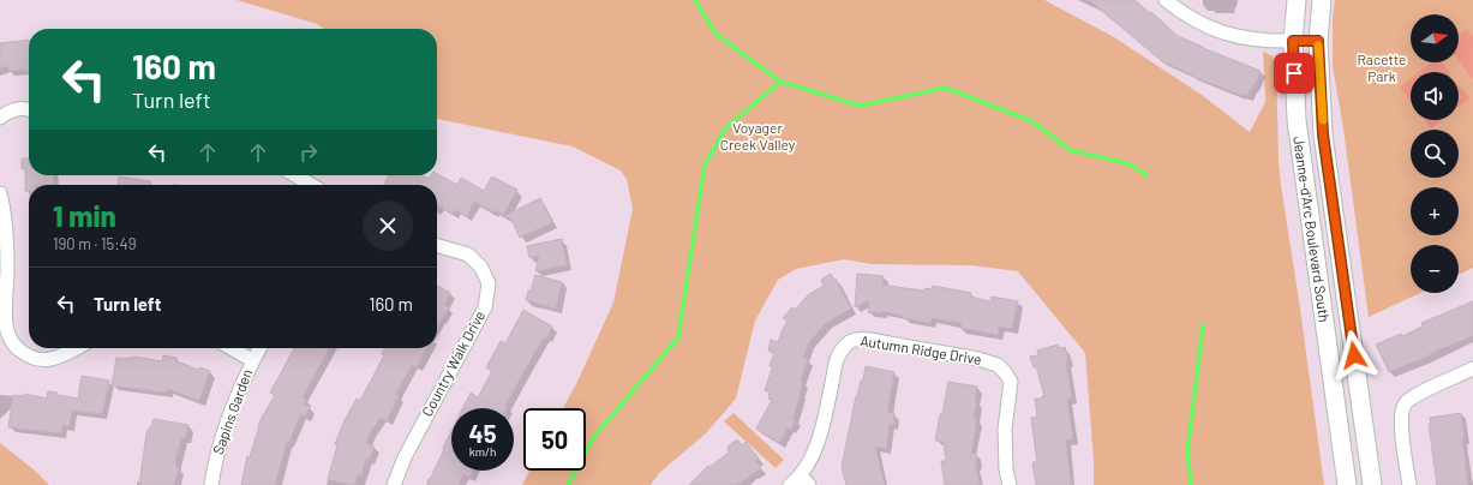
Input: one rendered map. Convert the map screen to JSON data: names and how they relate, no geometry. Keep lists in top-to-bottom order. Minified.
{"streets":{"main road":["Jeanne-d'Arc Boulevard South"],"street":["Autumn Ridge Drive","Country Walk Drive","Sapins Garden"]},"parks":["Racette Park","Voyager Creek Valley"],"north":"right","page":{"map_buttons":["+","−"],"turn":["160 m","Turn left"],"heading":["1 min","190 m · 15:49"],"list":[{"name":"Turn left","value":"160 m"}],"speed":"45 km/h","limit":"50"}}
